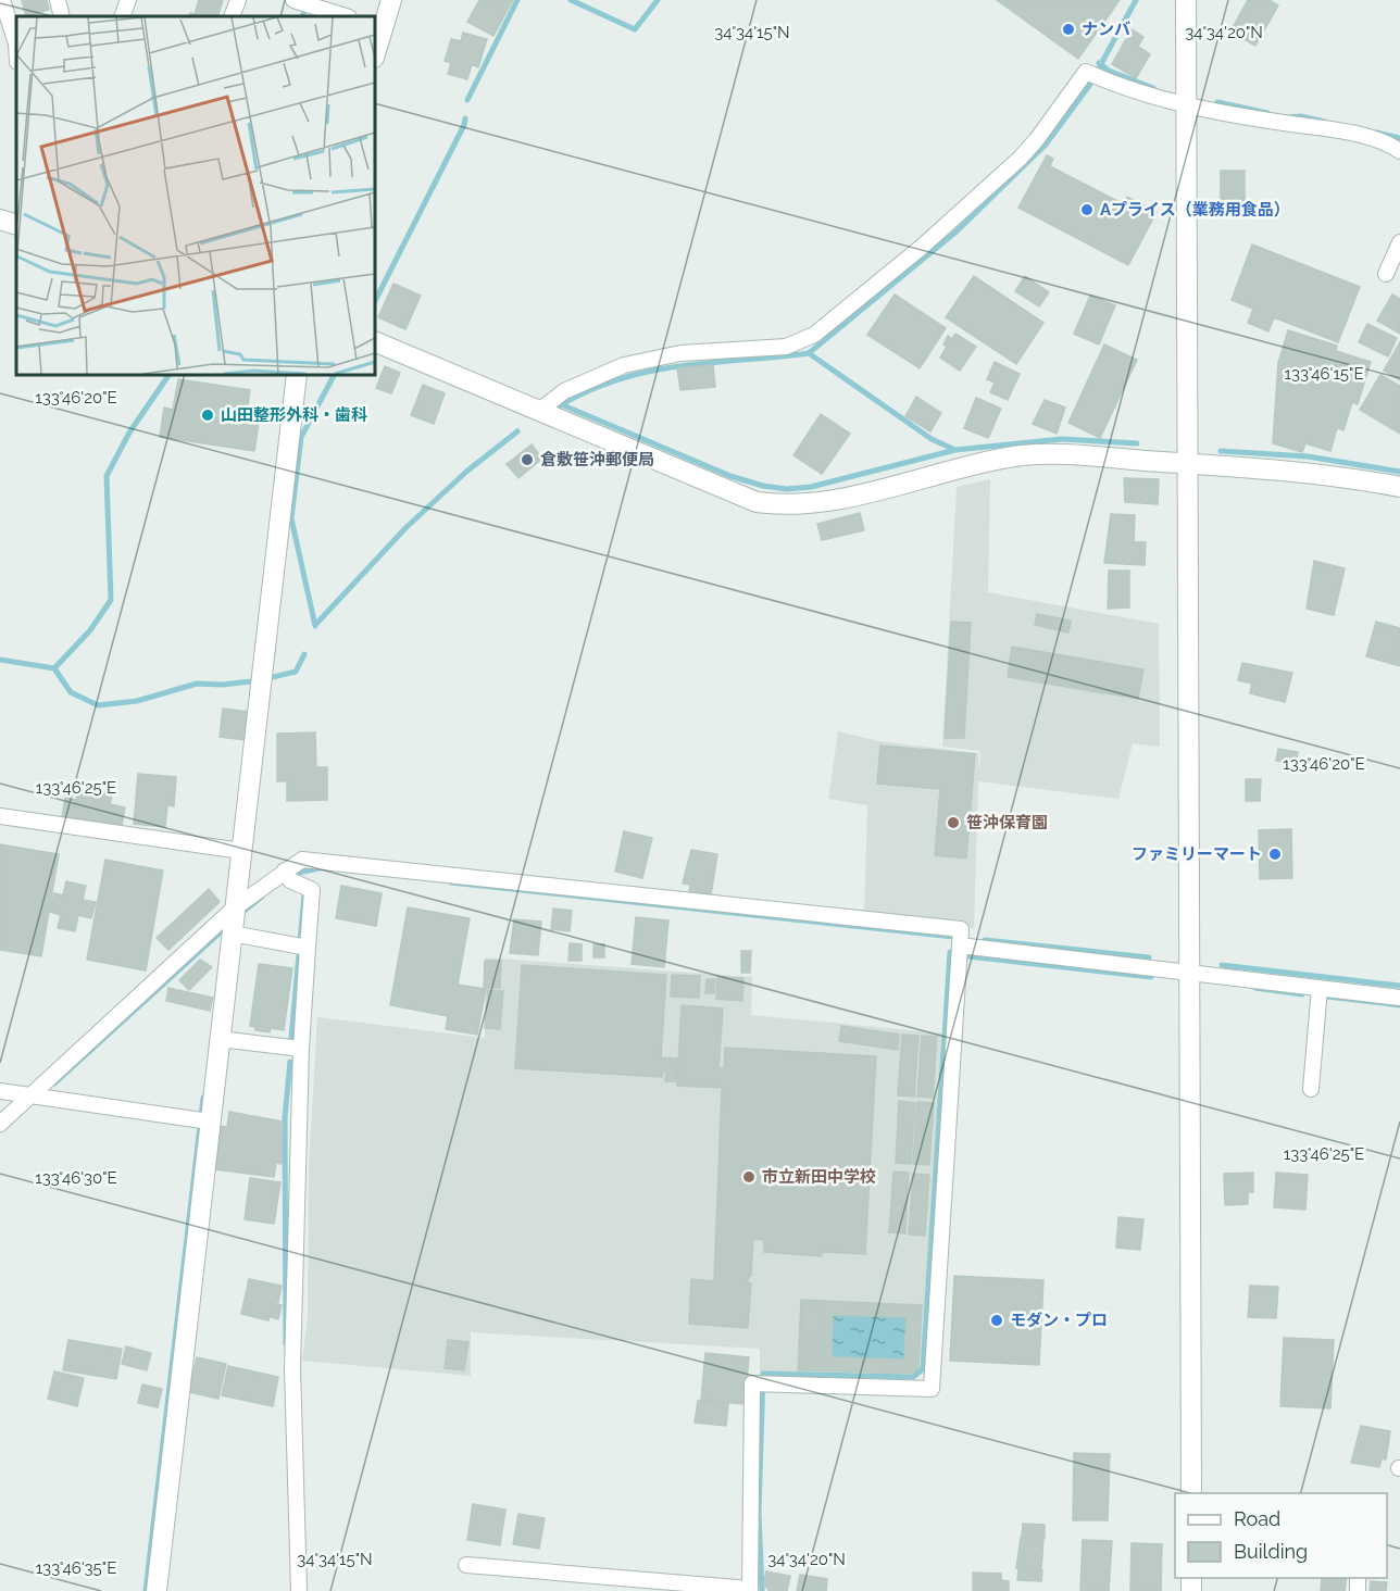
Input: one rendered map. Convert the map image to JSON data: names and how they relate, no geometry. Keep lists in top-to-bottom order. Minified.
{"places":["ナンバ","Aプライス（業務用食品）","山田整形外科・歯科","倉敷笹沖郵便局","笹沖保育園","ファミリーマート","市立新田中学校","モダン・プロ"],"legend":["Road","Building"],"coordinates":["34°34'15\"N","34°34'20\"N","133°46'15\"E","133°46'20\"E","133°46'25\"E","133°46'30\"E","133°46'35\"E"]}
